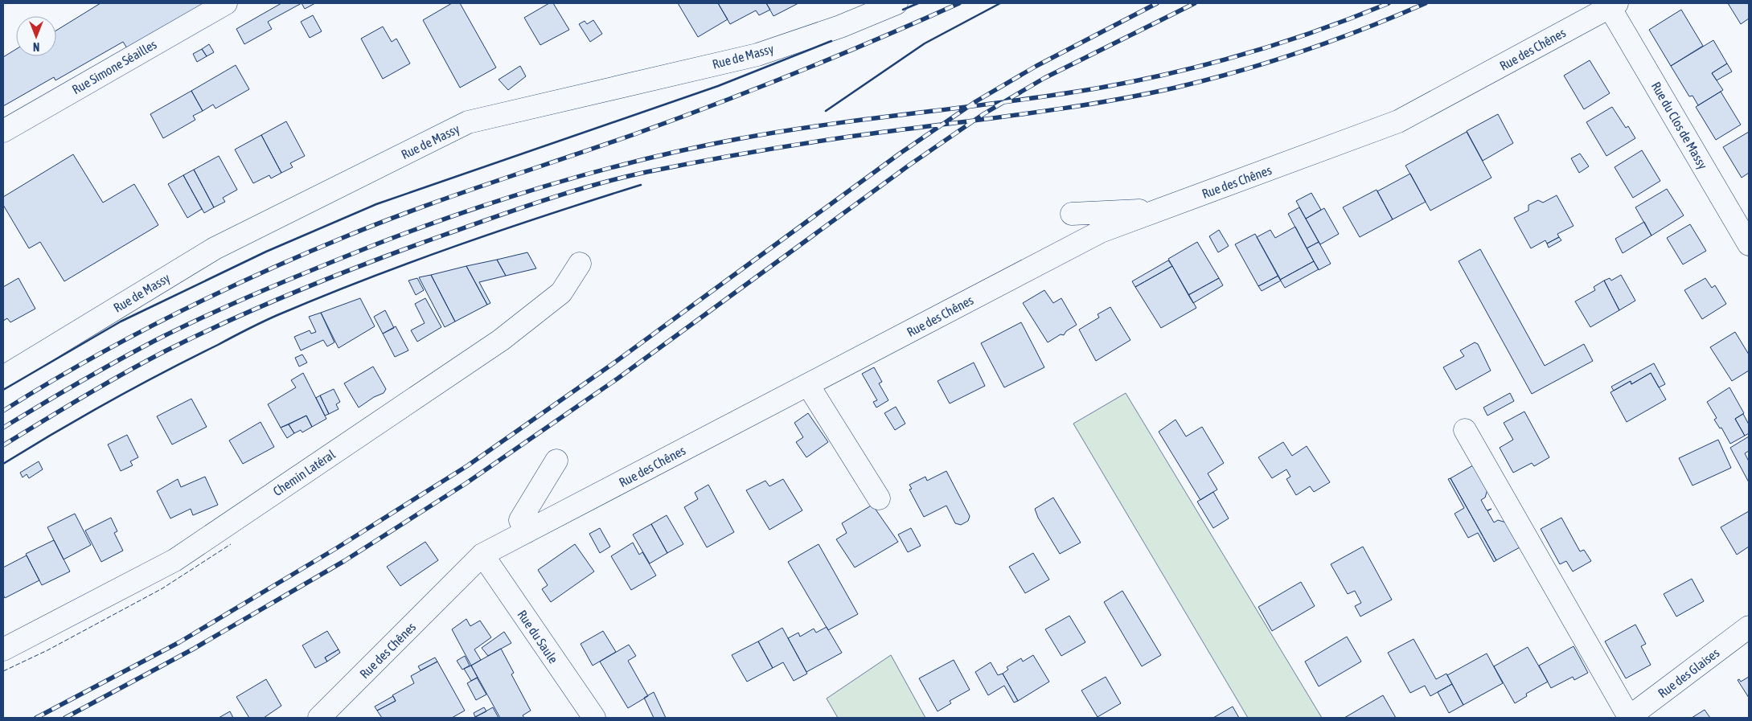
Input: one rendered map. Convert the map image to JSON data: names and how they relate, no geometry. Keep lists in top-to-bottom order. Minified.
{"streets":{"street":["Rue des Chênes","Rue de Massy","Rue Simone Séailles","Rue du Clos de Massy","Chemin Latéral","Rue du Saule","Rue des Glaises"]},"crossings":[["Rue des Chênes","Rue du Clos de Massy"],["Rue des Chênes","Rue du Saule"]],"north":"bottom"}
